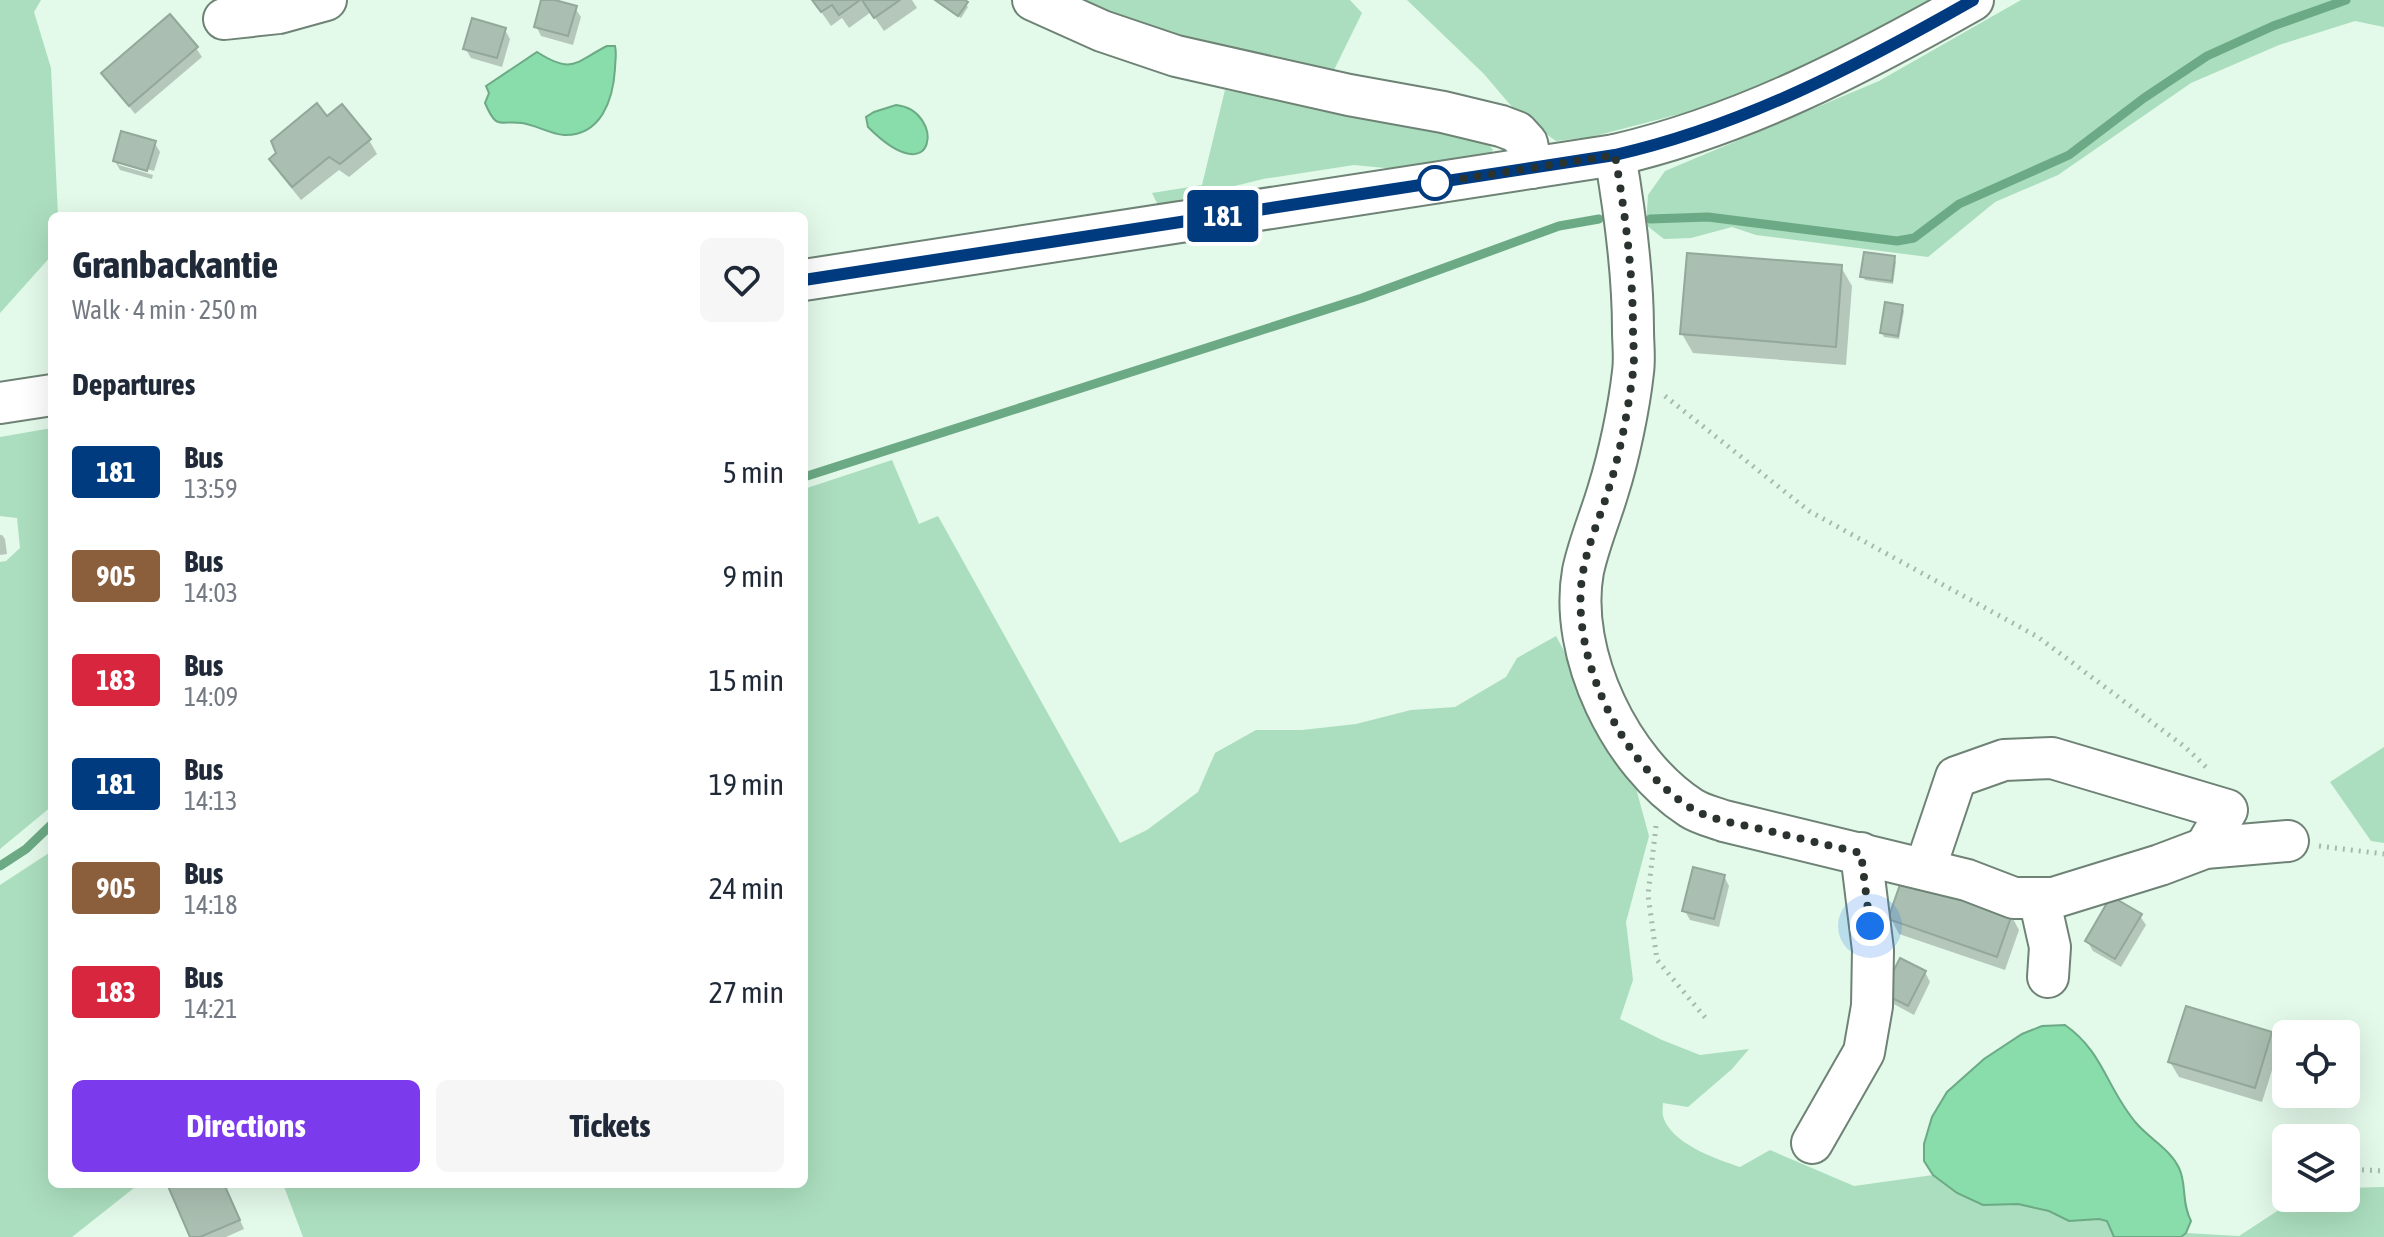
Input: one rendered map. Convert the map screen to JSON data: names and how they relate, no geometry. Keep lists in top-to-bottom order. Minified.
{"lines":["bus line 181"],"page":{"on_map":"181","heading":[["Granbackantie","Walk · 4 min · 250 m"],"Departures"],"list":[{"mark":"181","name":"Bus","note":"13:59","value":"5 min"},{"mark":"905","name":"Bus","note":"14:03","value":"9 min"},{"mark":"183","name":"Bus","note":"14:09","value":"15 min"},{"mark":"181","name":"Bus","note":"14:13","value":"19 min"},{"mark":"905","name":"Bus","note":"14:18","value":"24 min"},{"mark":"183","name":"Bus","note":"14:21","value":"27 min"}],"buttons":["Directions","Tickets"]}}
